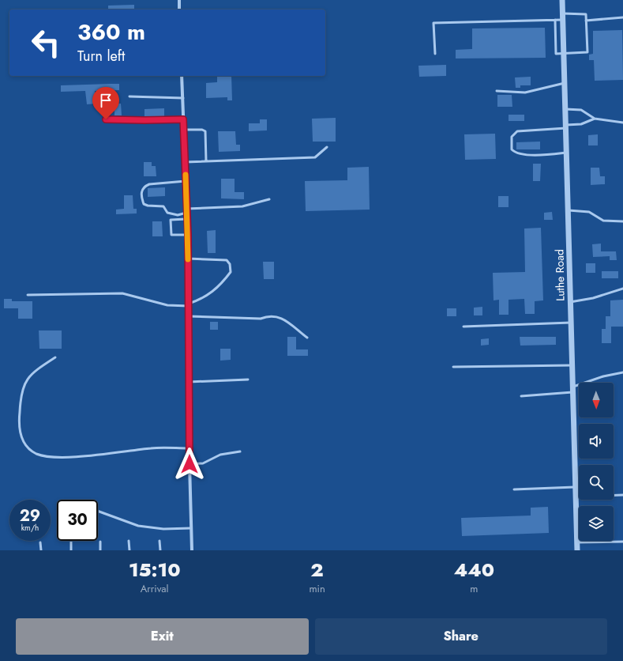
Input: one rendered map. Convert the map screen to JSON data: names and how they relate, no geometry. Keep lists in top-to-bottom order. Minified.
{"streets":{"street":["Luthe Road"]},"north":"bottom","page":{"turn":["360 m","Turn left"],"speed":"29 km/h","limit":"30","eta":["15:10","Arrival","2","min","440","m"],"buttons":["Exit","Share"]}}
